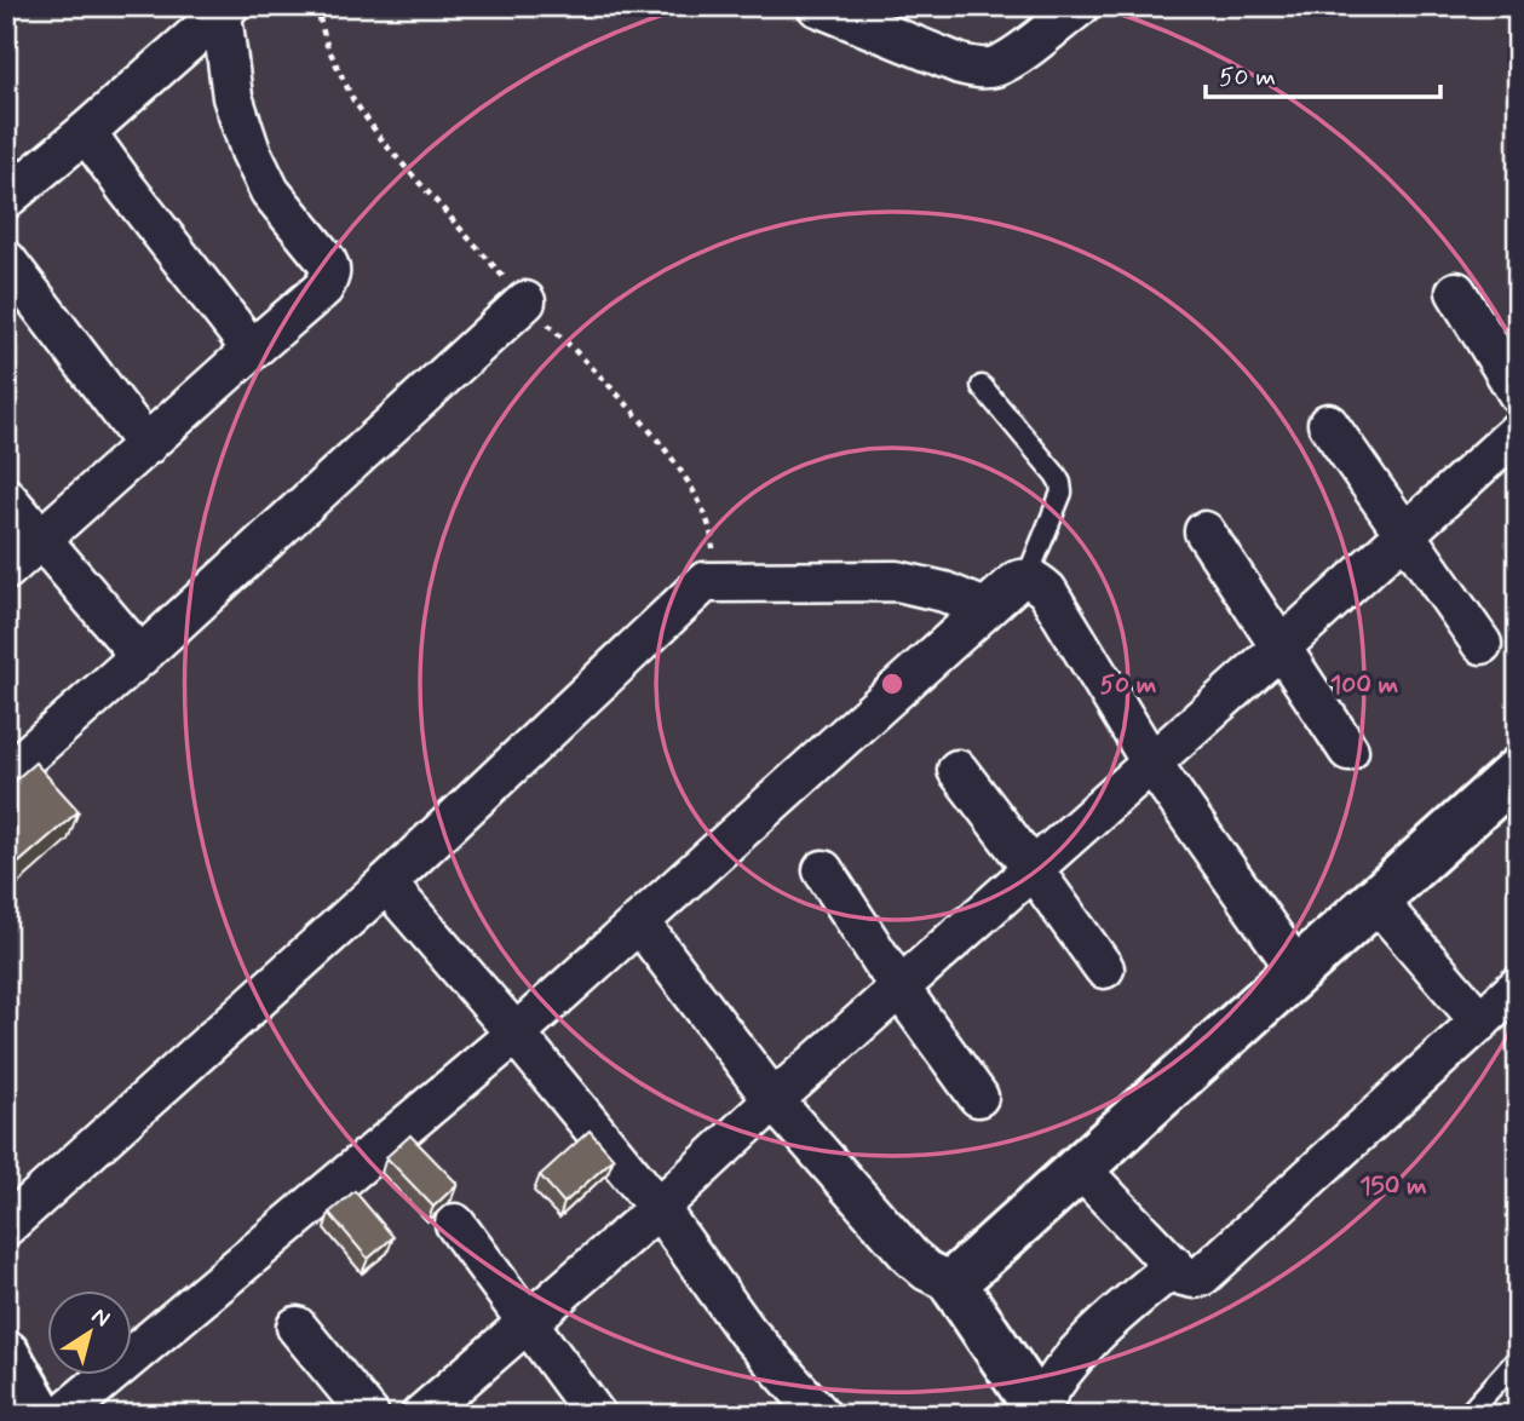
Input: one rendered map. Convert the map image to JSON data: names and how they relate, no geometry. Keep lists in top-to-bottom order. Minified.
{"scale_bar":"50 m","north":"top right","rings":["50 m","100 m","150 m"]}
